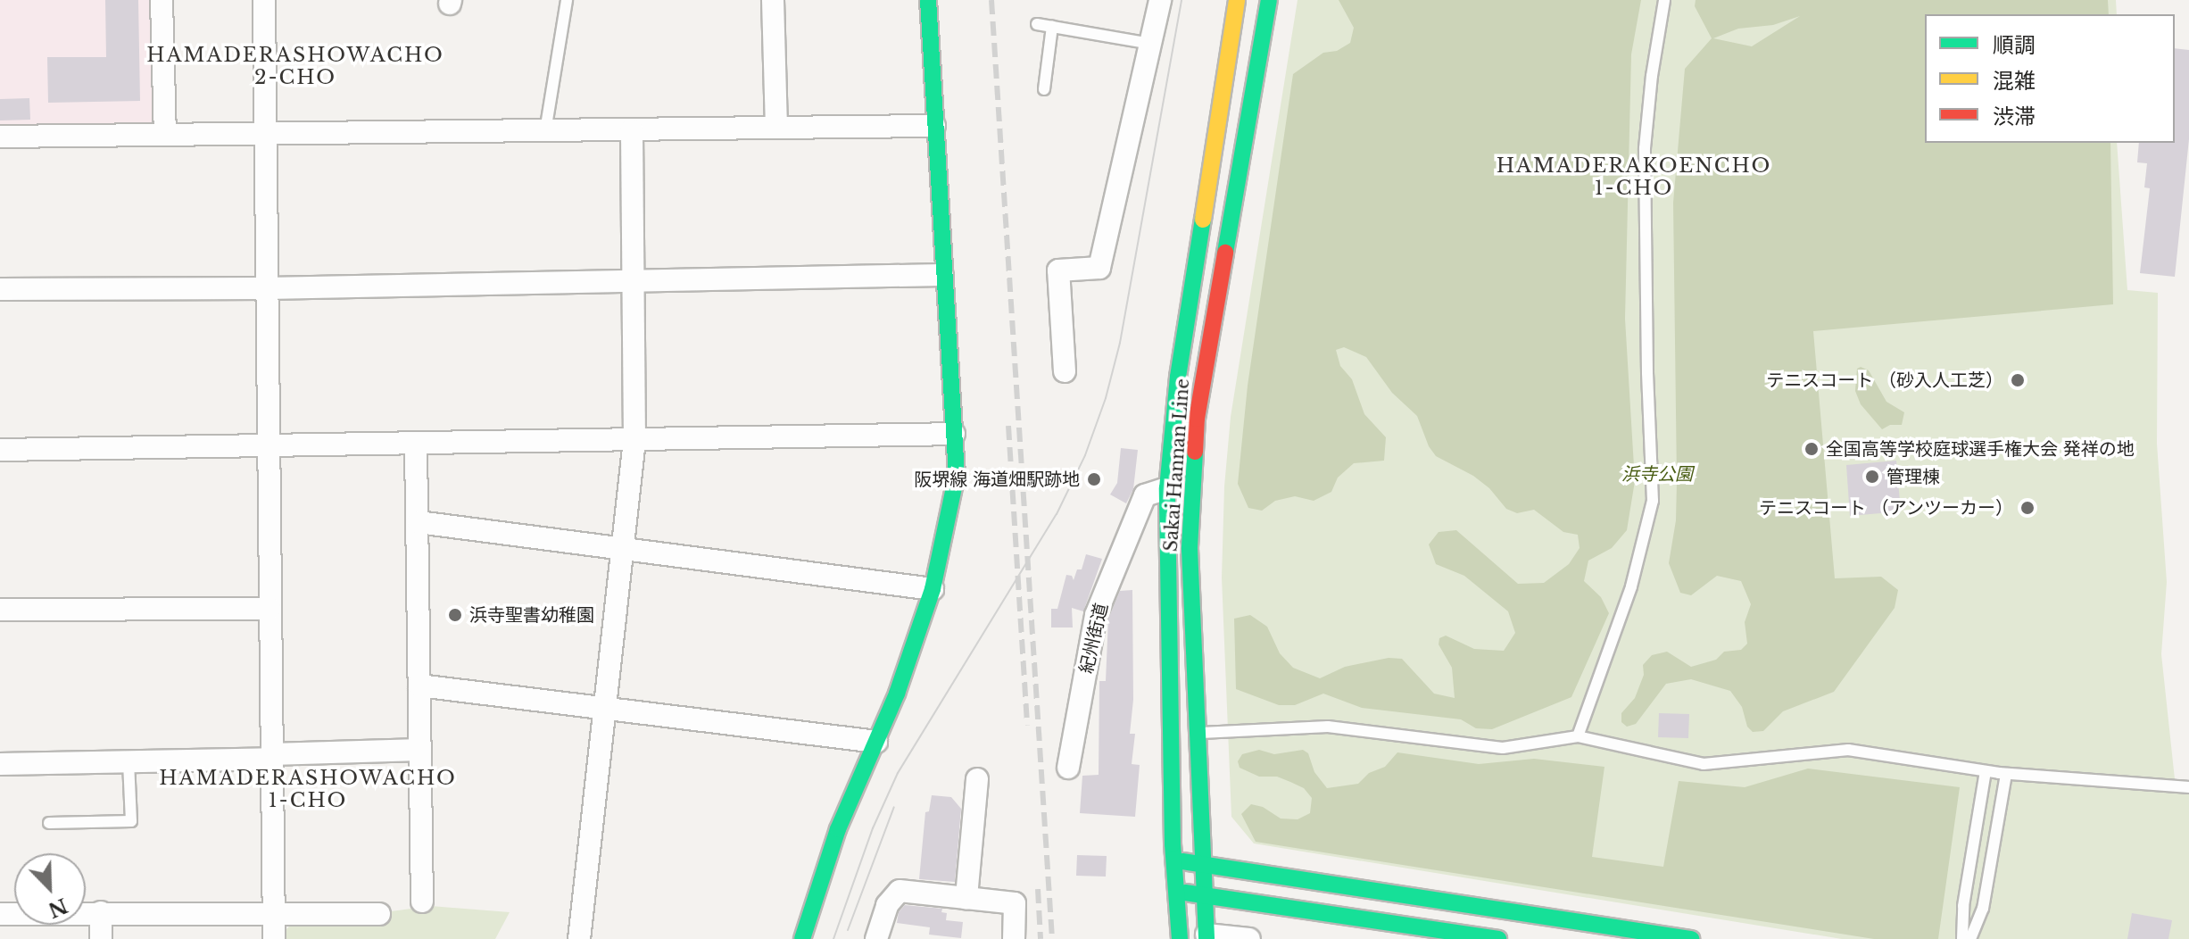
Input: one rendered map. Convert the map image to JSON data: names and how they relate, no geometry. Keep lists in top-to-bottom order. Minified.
{"streets":{"main road":["Sakai Hannan Line"],"street":["紀州街道"]},"crossings":[["Sakai Hannan Line","紀州街道"]],"districts":["HAMADERASHOWACHO 2-CHO","HAMADERAKOENCHO 1-CHO","HAMADERASHOWACHO 1-CHO"],"parks":["浜寺公園"],"places":["テニスコート （砂入人工芝）","全国高等学校庭球選手権大会 発祥の地","管理棟","阪堺線 海道畑駅跡地","テニスコート （アンツーカー）","浜寺聖書幼稚園"],"legend":["順調","混雑","渋滞"],"north":"bottom right"}
